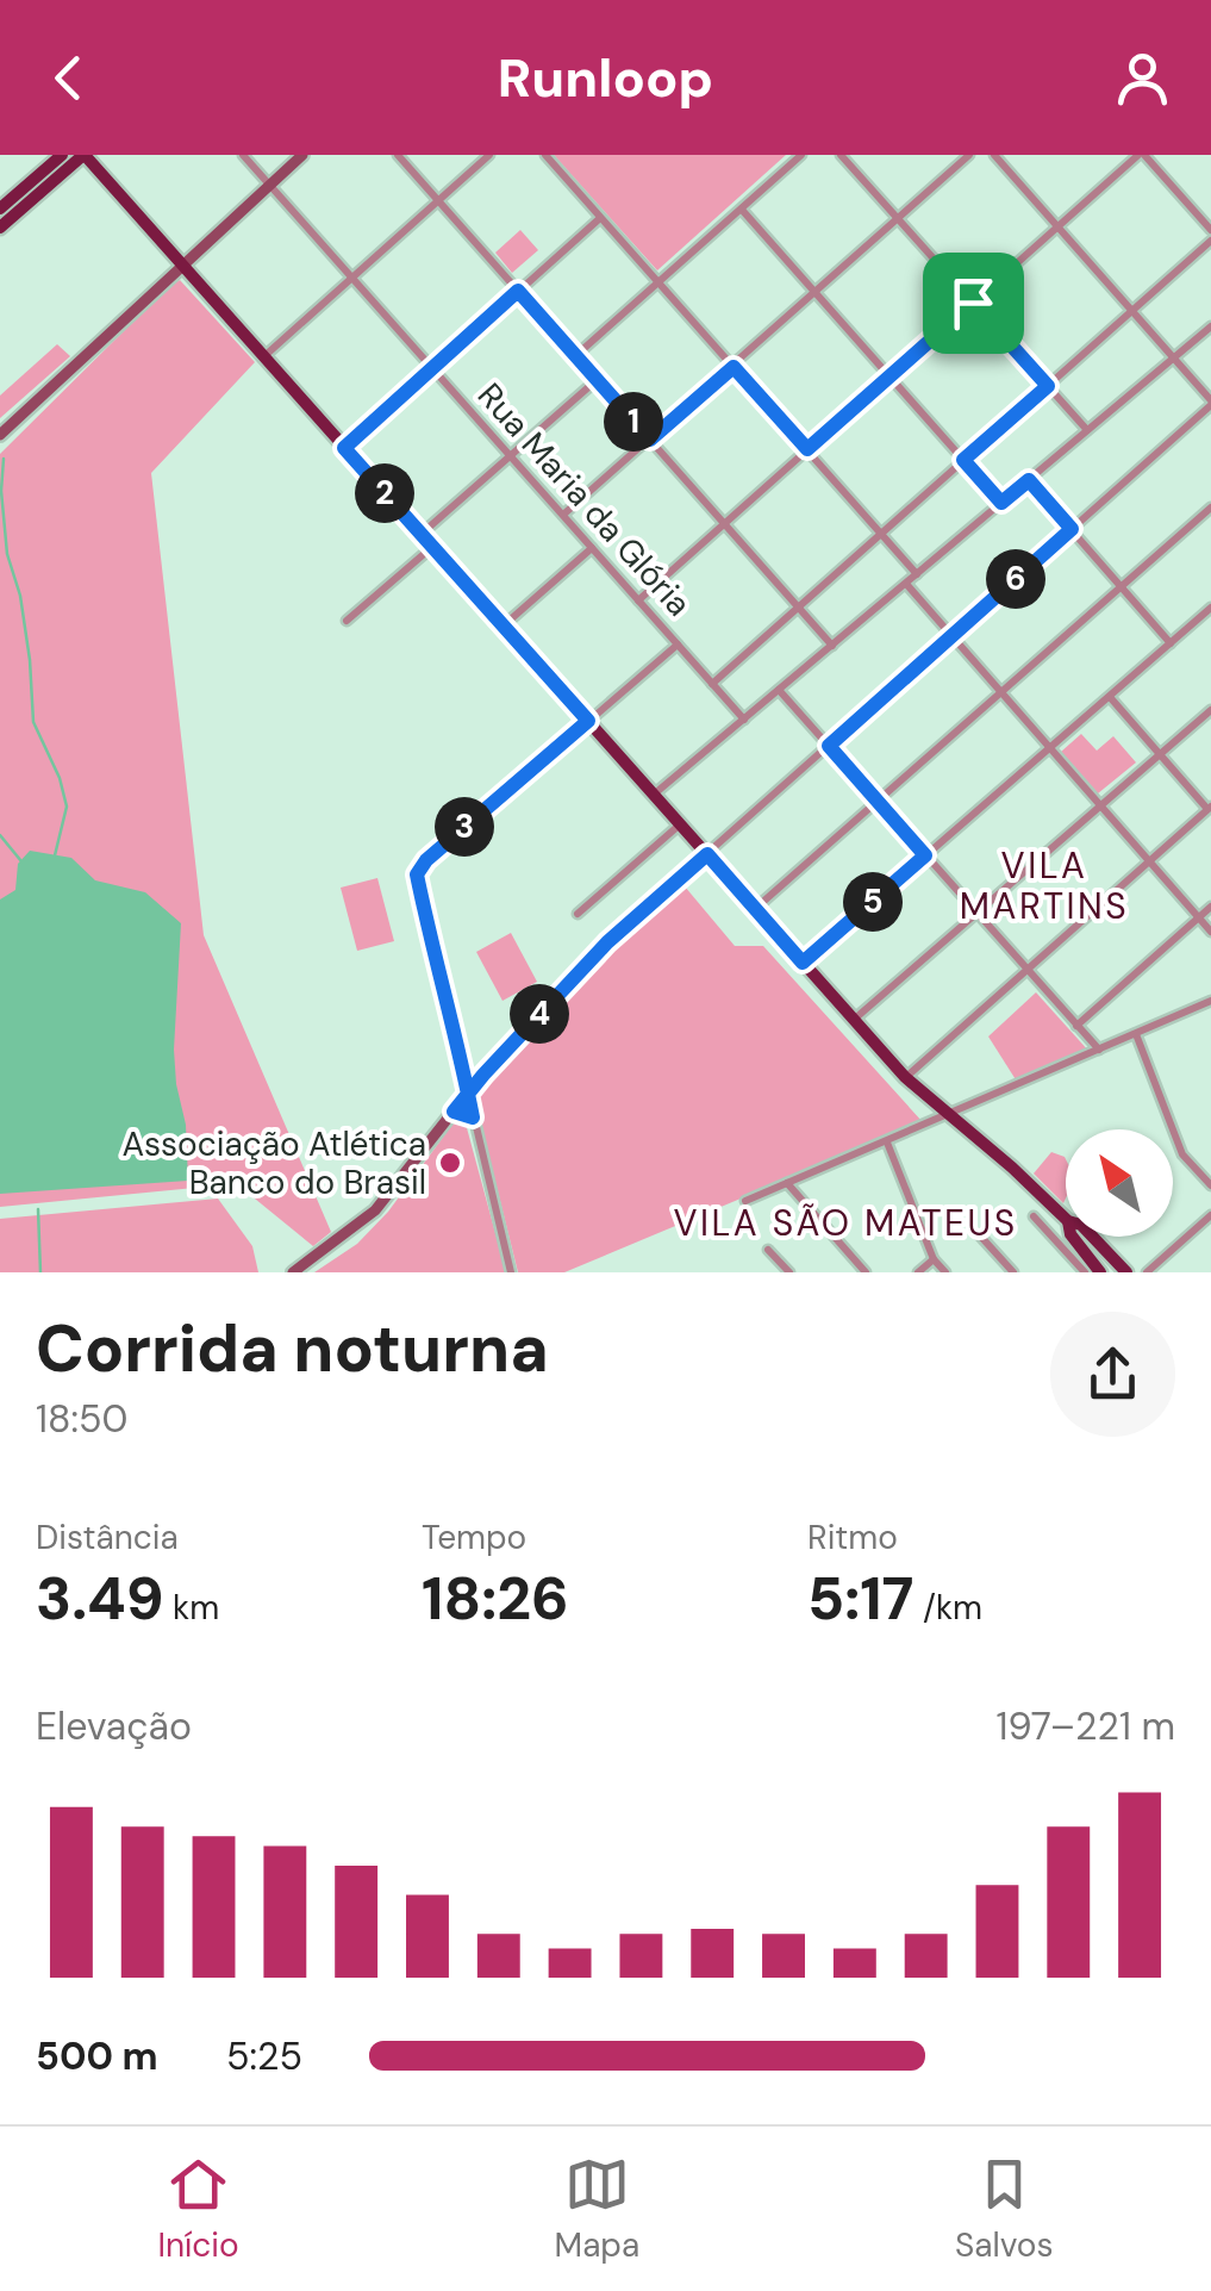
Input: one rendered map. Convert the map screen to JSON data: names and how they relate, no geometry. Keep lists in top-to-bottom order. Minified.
{"streets":{"street":["Rua Maria da Glória"]},"districts":["VILA MARTINS","VILA SÃO MATEUS"],"places":["Associação Atlética Banco do Brasil"],"north":"top left","page":{"header":"Runloop","pins":["1","2","6","3","5","4"],"heading":["Corrida noturna","18:50"],"stats":[["Distância","3.49 km"],["Tempo","18:26"],["Ritmo","5:17 /km"]],"chart":["Elevação","197–221 m"],"list":[{"name":"500 m","note":"5:25"}],"tabs":["Início","Mapa","Salvos"]}}
